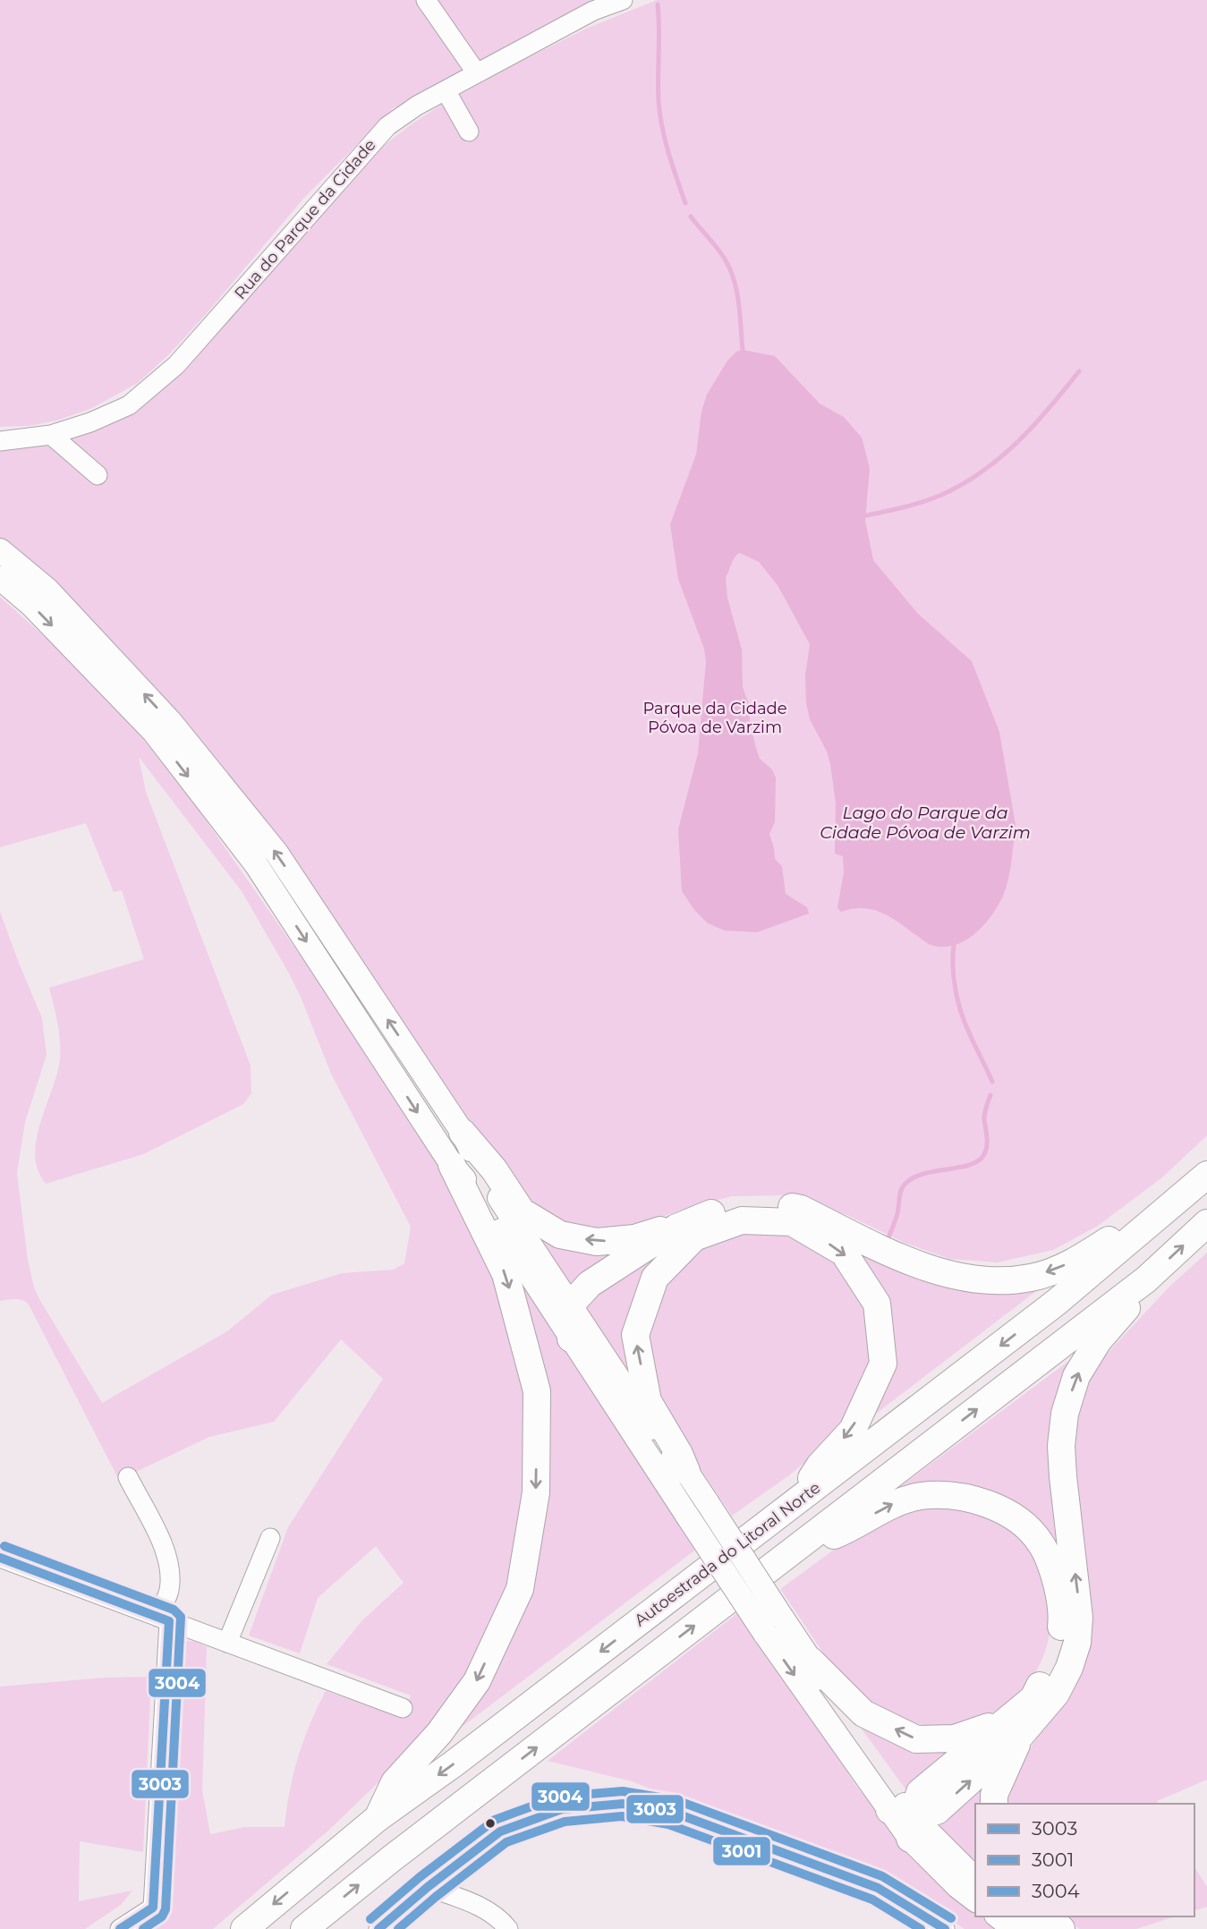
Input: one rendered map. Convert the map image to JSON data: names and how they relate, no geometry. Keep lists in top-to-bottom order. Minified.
{"streets":{"highway":["Autoestrada do Litoral Norte"],"street":["Rua do Parque da Cidade"]},"water":["Lago do Parque da Cidade Póvoa de Varzim"],"parks":["Parque da Cidade Póvoa de Varzim"],"lines":["transit line 3004","transit line 3003","transit line 3001"],"legend":["3003","3001","3004"]}
